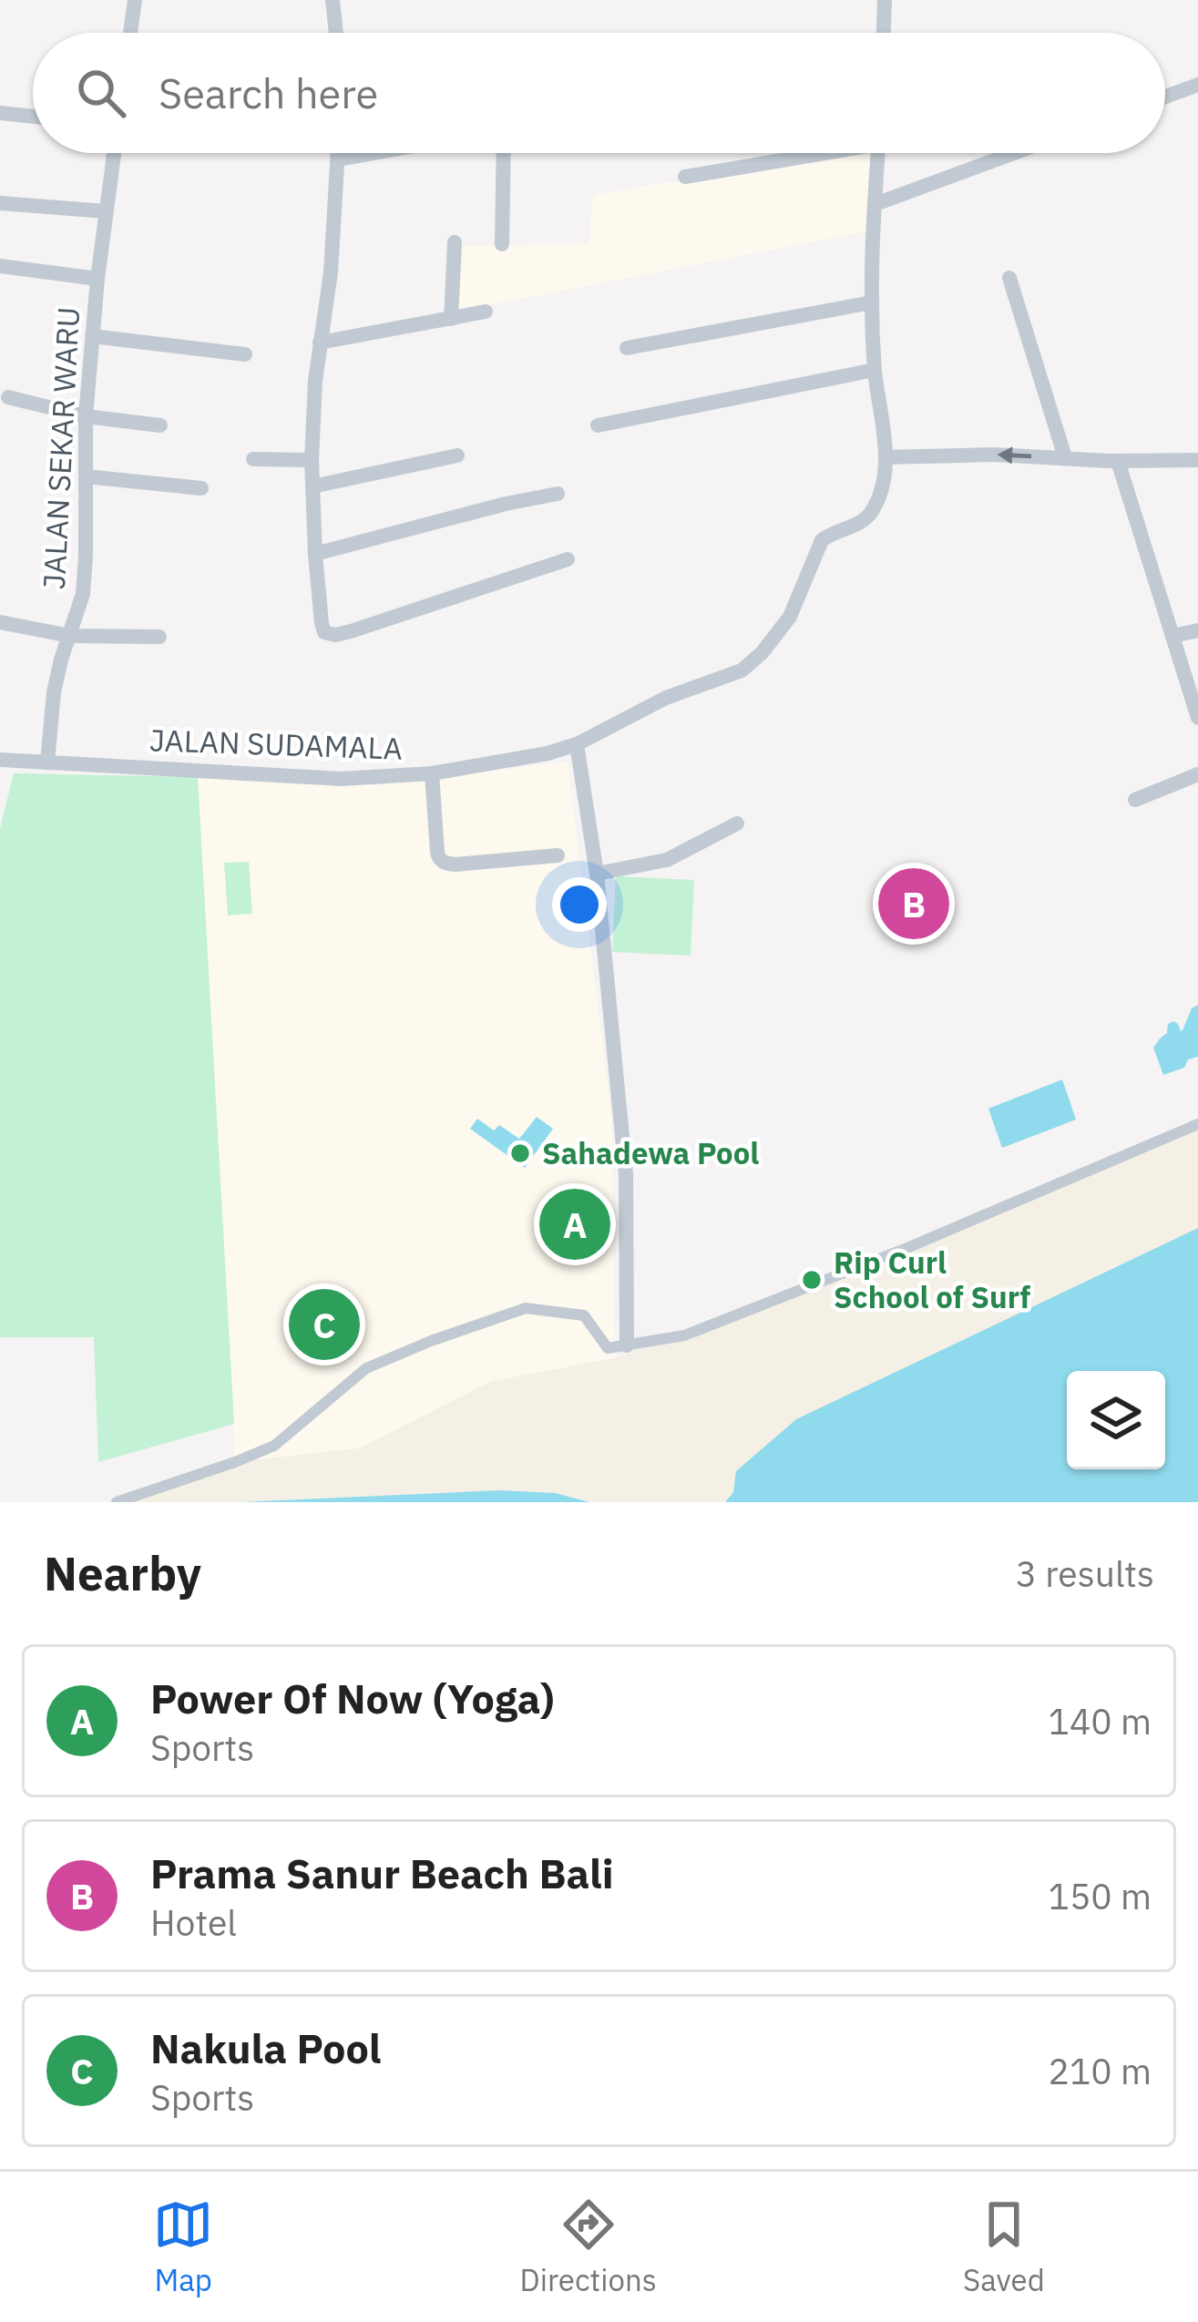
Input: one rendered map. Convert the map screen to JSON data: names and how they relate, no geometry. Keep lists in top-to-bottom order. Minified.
{"streets":{"street":["JALAN SEKAR WARU","JALAN SUDAMALA"]},"crossings":[["JALAN SEKAR WARU","JALAN SUDAMALA"]],"places":["Sahadewa Pool","Rip Curl School of Surf"],"page":{"search":"Search here","pins":["B","A","C"],"heading":["Nearby","3 results"],"list":[{"mark":"A","name":"Power Of Now (Yoga)","note":"Sports","value":"140 m"},{"mark":"B","name":"Prama Sanur Beach Bali","note":"Hotel","value":"150 m"},{"mark":"C","name":"Nakula Pool","note":"Sports","value":"210 m"}],"nav":["Map","Directions","Saved"]}}
